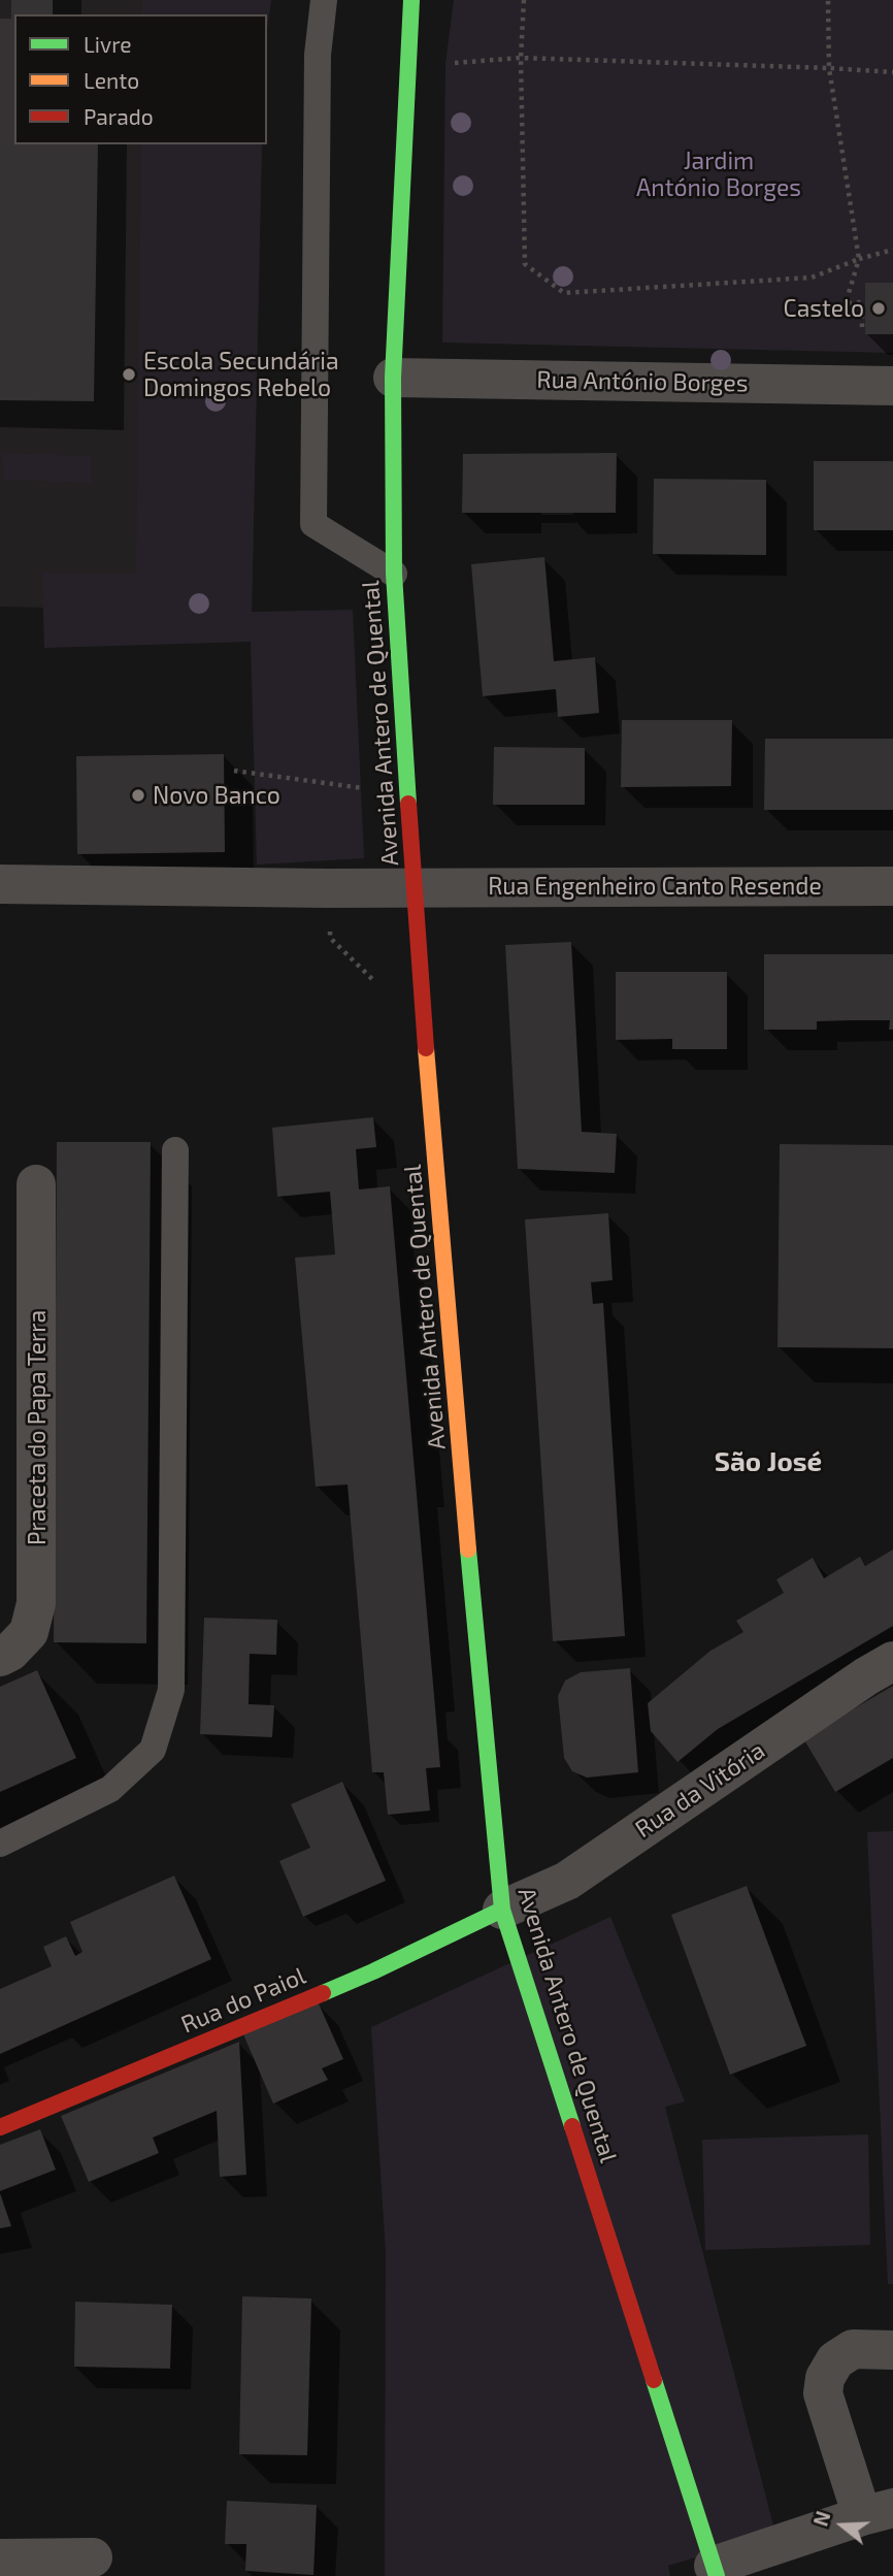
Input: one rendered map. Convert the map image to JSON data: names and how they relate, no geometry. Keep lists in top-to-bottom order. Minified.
{"streets":{"main road":["Avenida Antero de Quental","Rua do Paiol"],"street":["Rua António Borges","Rua Engenheiro Canto Resende","Praceta do Papa Terra","Rua da Vitória"]},"crossings":[["Rua António Borges","Avenida Antero de Quental"],["Avenida Antero de Quental","Rua Engenheiro Canto Resende"],["Avenida Antero de Quental","Rua da Vitória"],["Avenida Antero de Quental","Rua do Paiol"],["Rua da Vitória","Rua do Paiol"]],"districts":["São José"],"parks":["Jardim António Borges"],"places":["Castelo","Escola Secundária Domingos Rebelo","Novo Banco"],"legend":["Livre","Lento","Parado"],"north":"left"}
